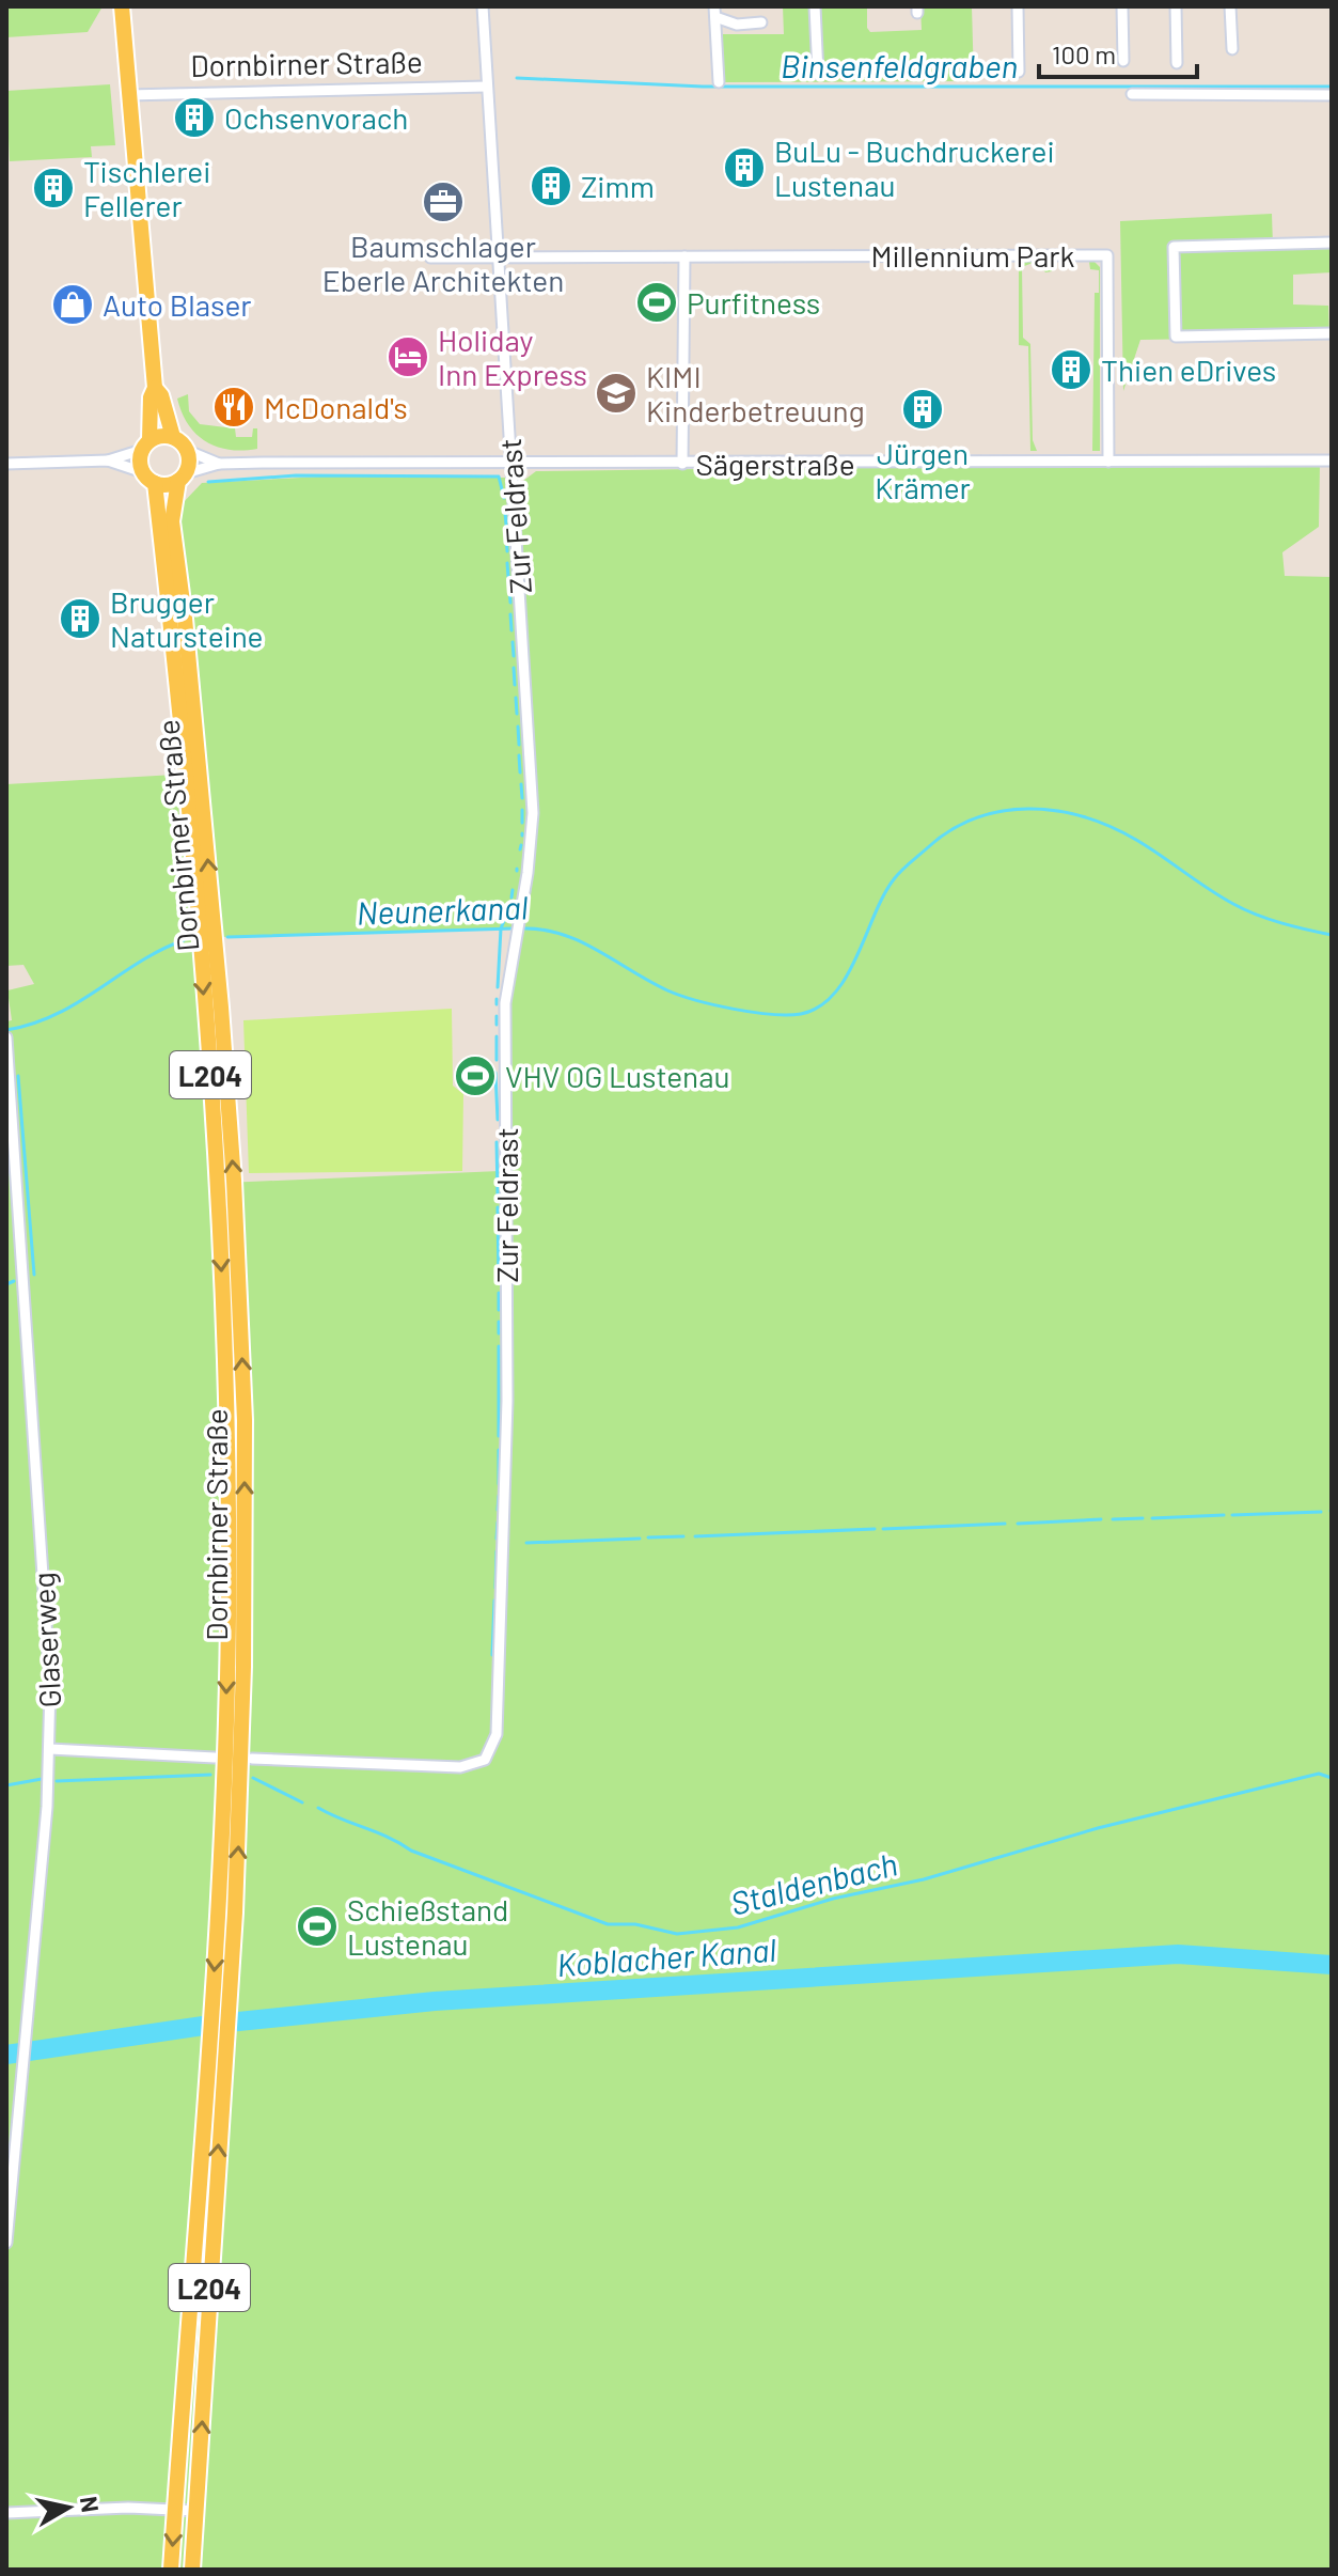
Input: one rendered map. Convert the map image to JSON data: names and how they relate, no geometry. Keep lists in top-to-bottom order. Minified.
{"streets":{"main road":["Dornbirner Straße","L204"],"street":["Millennium Park","Sägerstraße","Zur Feldrast","Glaserweg"]},"crossings":[["Dornbirner Straße","Sägerstraße"],["Dornbirner Straße","Zur Feldrast"],["Millennium Park","Sägerstraße"],["Millennium Park","Zur Feldrast"],["Sägerstraße","Zur Feldrast"]],"water":["Binsenfeldgraben","Neunerkanal","Staldenbach","Koblacher Kanal"],"places":{"building":["Ochsenvorach","BuLu - Buchdruckerei Lustenau","Zimm","Tischlerei Fellerer","Thien eDrives","Jürgen Krämer","Brugger Natursteine"],"office":["Baumschlager Eberle Architekten"],"sports":["Purfitness","VHV OG Lustenau","Schießstand Lustenau"],"shop":["Auto Blaser"],"hotel":["Holiday Inn Express"],"school or university":["KIMI Kinderbetreuung"],"restaurant":["McDonald's"]},"scale_bar":"100 m","north":"right"}
